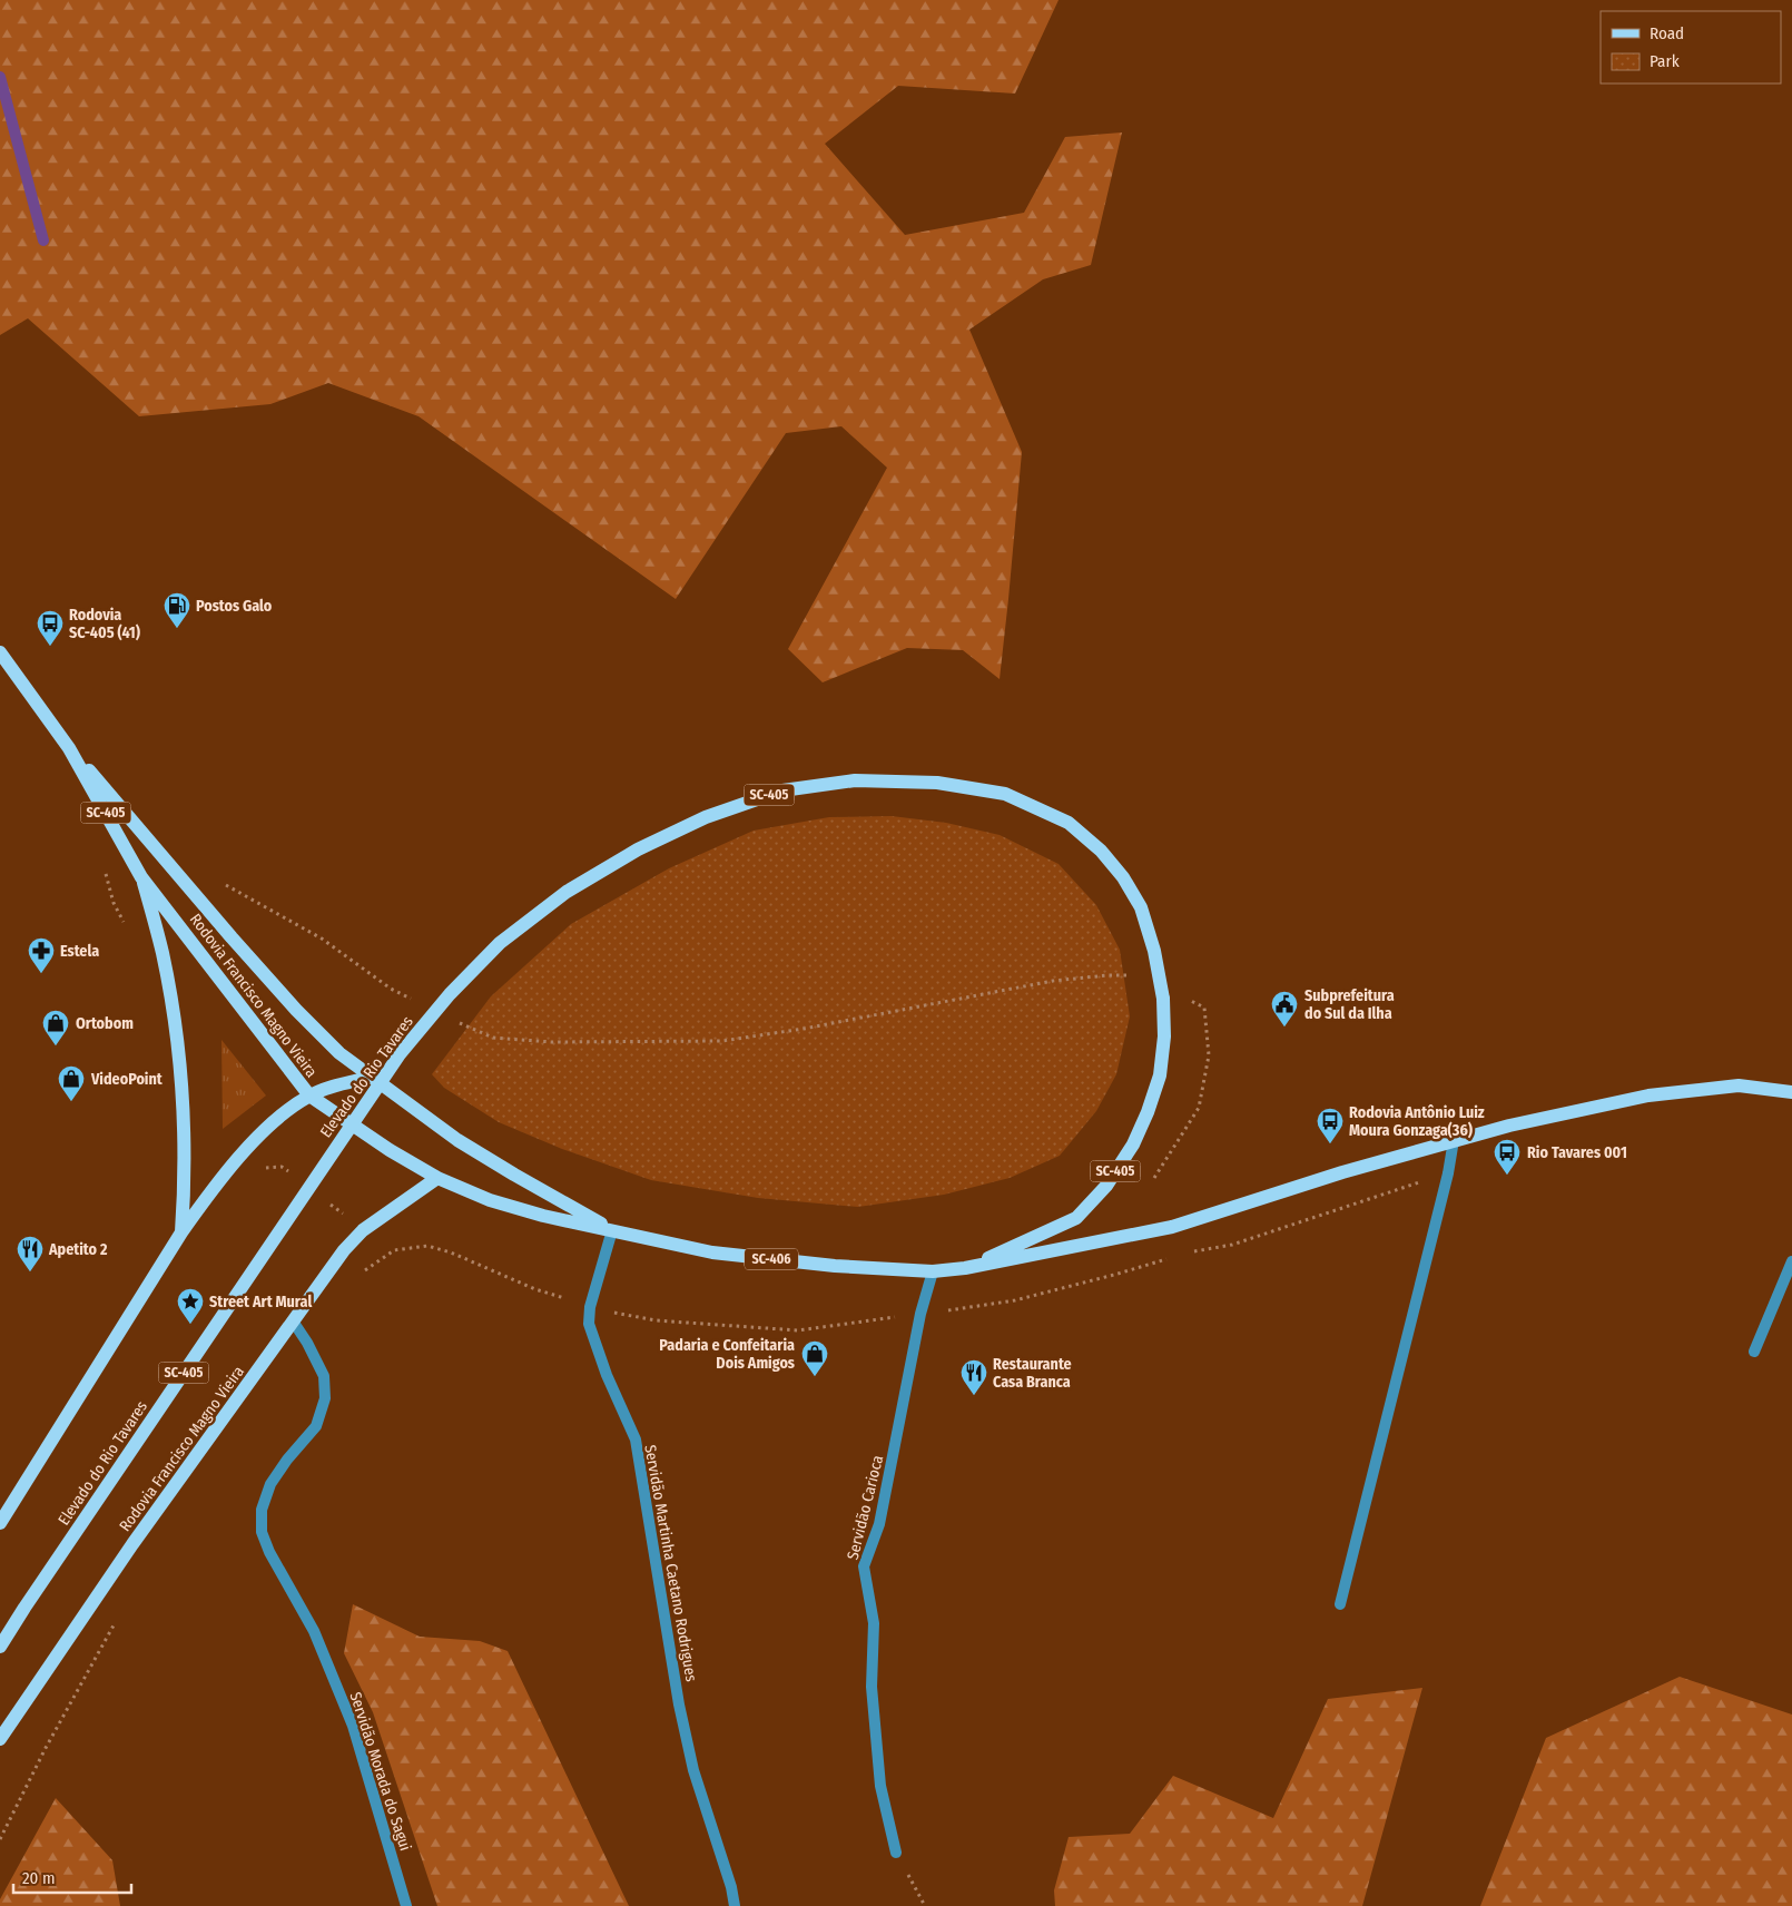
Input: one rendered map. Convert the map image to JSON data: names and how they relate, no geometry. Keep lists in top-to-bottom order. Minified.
{"streets":{"main road":["SC-405","Rodovia Francisco Magno Vieira","Elevado do Rio Tavares","SC-406"],"lane":["Servidão Carioca","Servidão Martinha Caetano Rodrigues","Servidão Morada do Sagui"]},"crossings":[["Rodovia Francisco Magno Vieira","SC-406"],["Rodovia Francisco Magno Vieira","Servidão Martinha Caetano Rodrigues"],["Rodovia Francisco Magno Vieira","Servidão Morada do Sagui"],["Elevado do Rio Tavares","SC-406"],["SC-406","Servidão Carioca"],["SC-406","Servidão Martinha Caetano Rodrigues"]],"places":{"fuel station":["Postos Galo"],"bus stop":["Rodovia SC-405 (41)","Rodovia Antônio Luiz Moura Gonzaga(36)","Rio Tavares 001"],"pharmacy":["Estela"],"public building":["Subprefeitura do Sul da Ilha"],"shop":["Ortobom","VideoPoint","Padaria e Confeitaria Dois Amigos"],"restaurant":["Apetito 2","Restaurante Casa Branca"],"place":["Street Art Mural"]},"legend":["Road","Park"],"scale_bar":"20 m"}
